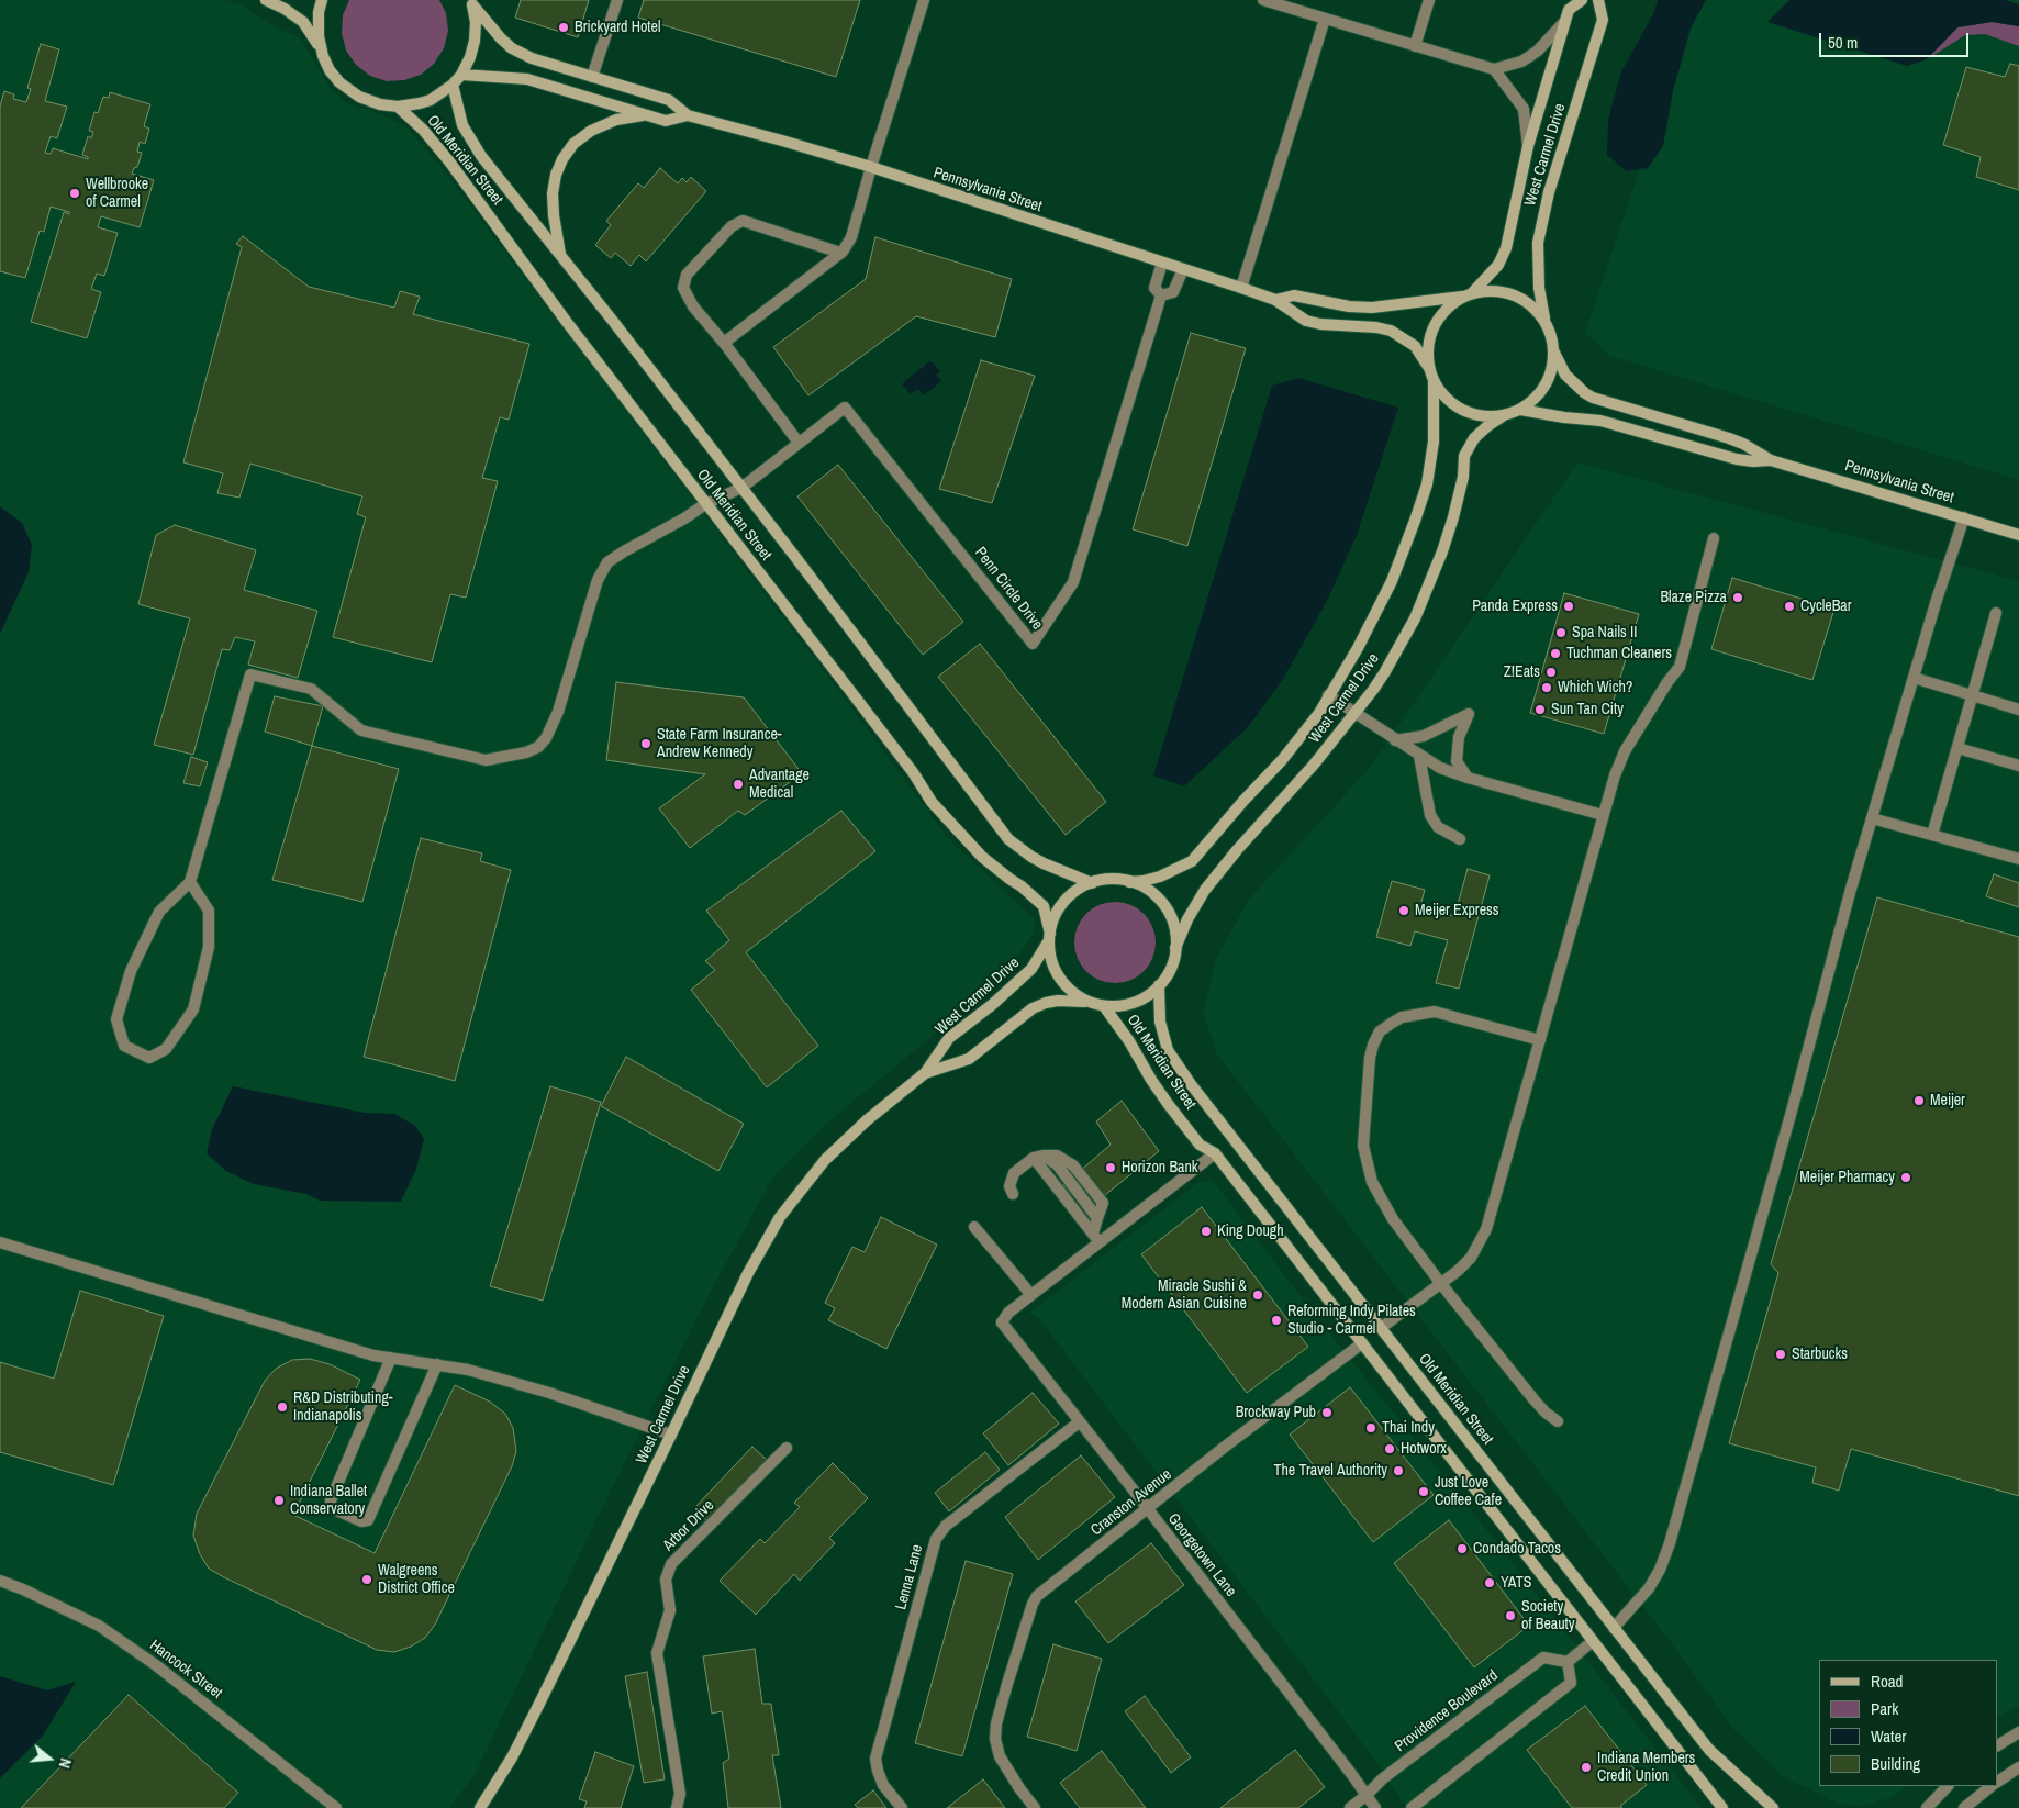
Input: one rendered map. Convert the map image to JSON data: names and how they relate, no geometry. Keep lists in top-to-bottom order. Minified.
{"streets":{"main road":["West Carmel Drive","Old Meridian Street","Pennsylvania Street"],"street":["Penn Circle Drive","Cranston Avenue","Arbor Drive","Georgetown Lane","Lenna Lane","Hancock Street","Providence Boulevard"]},"crossings":[["West Carmel Drive","Old Meridian Street"],["West Carmel Drive","Pennsylvania Street"],["Old Meridian Street","Penn Circle Drive"],["Old Meridian Street","Cranston Avenue"],["Pennsylvania Street","Penn Circle Drive"],["Cranston Avenue","Georgetown Lane"],["Georgetown Lane","Lenna Lane"],["Georgetown Lane","Providence Boulevard"]],"places":["Brickyard Hotel","Wellbrooke of Carmel","Blaze Pizza","Panda Express","CycleBar","Spa Nails II","Tuchman Cleaners","Z!Eats","Which Wich?","Sun Tan City","State Farm Insurance- Andrew Kennedy","Advantage Medical","Meijer Express","Meijer","Horizon Bank","Meijer Pharmacy","King Dough","Miracle Sushi & Modern Asian Cuisine","Reforming Indy Pilates Studio - Carmel","Starbucks","R&D Distributing- Indianapolis","Brockway Pub","Thai Indy","Hotworx","The Travel Authority","Just Love Coffee Cafe","Indiana Ballet Conservatory","Condado Tacos","Walgreens District Office","YATS","Society of Beauty","Indiana Members Credit Union"],"legend":["Road","Park","Water","Building"],"scale_bar":"50 m","north":"right"}
